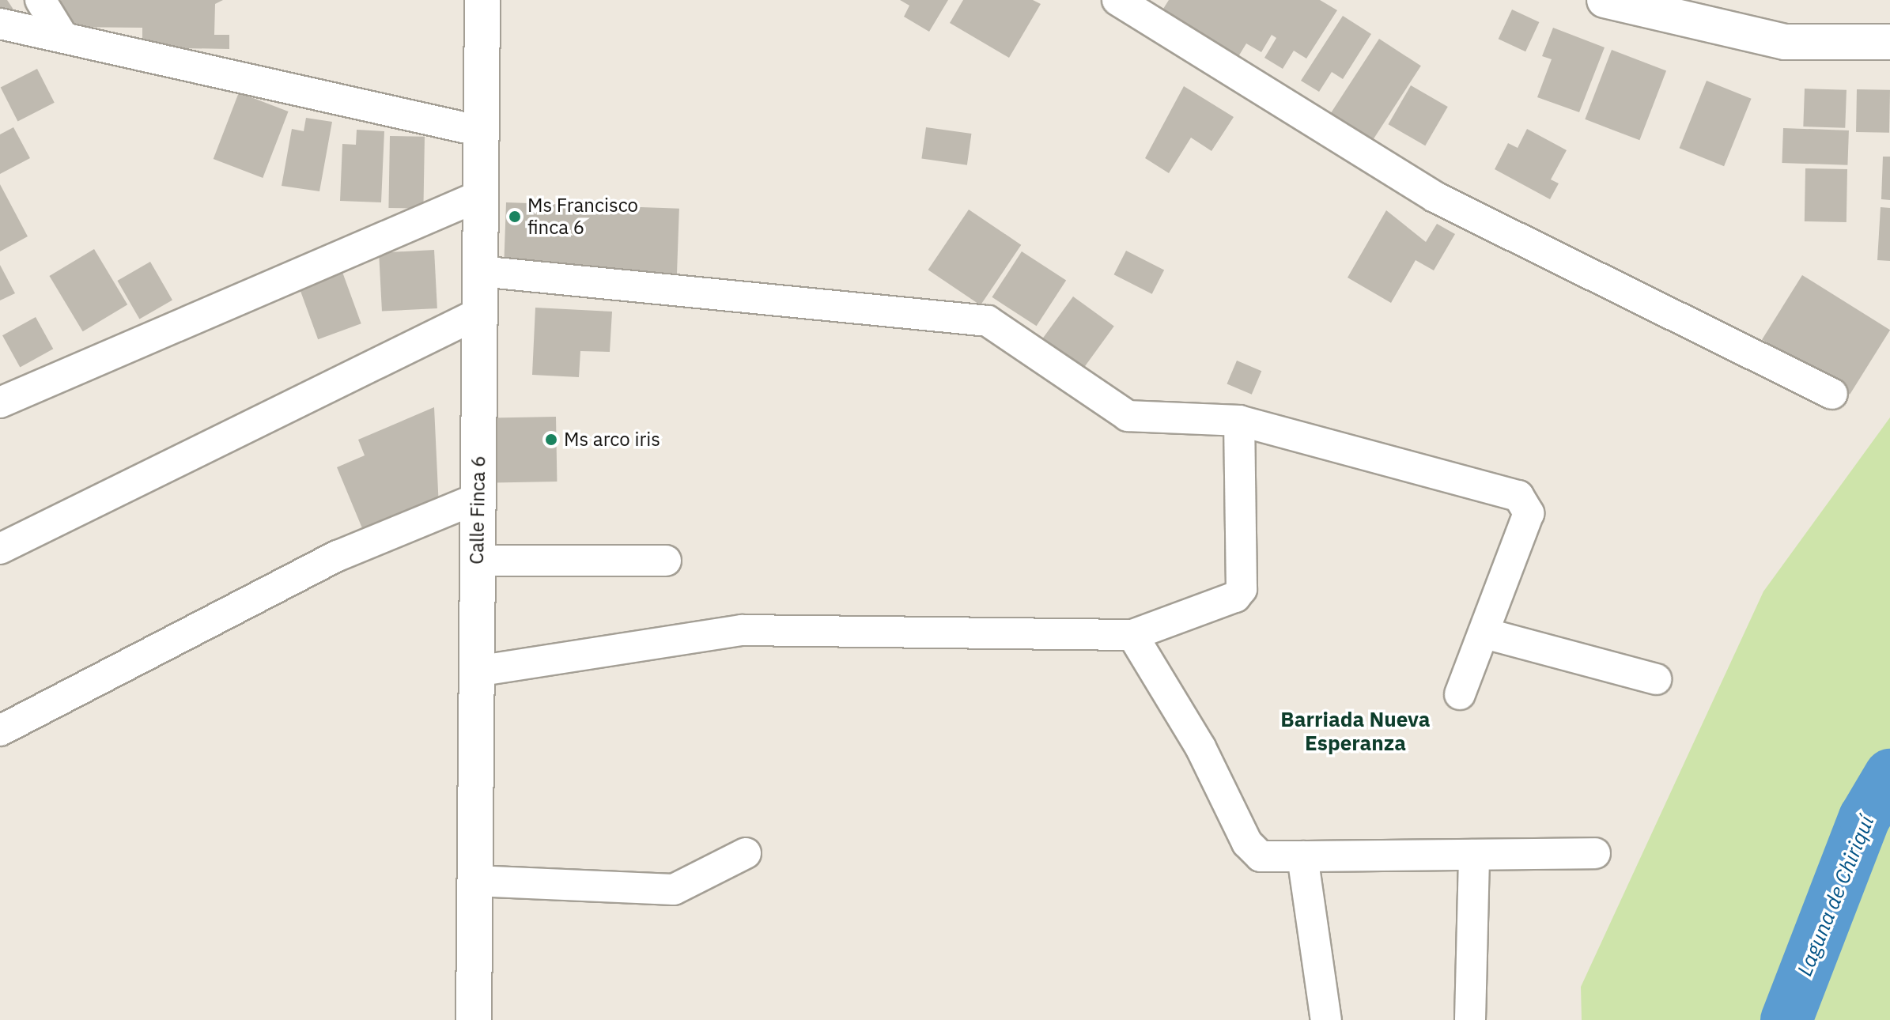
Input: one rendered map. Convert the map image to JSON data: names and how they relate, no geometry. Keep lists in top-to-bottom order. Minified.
{"streets":{"street":["Calle Finca 6"]},"districts":["Barriada Nueva Esperanza"],"water":["Laguna de Chiriquí"],"places":["Ms Francisco finca 6","Ms arco iris"]}
